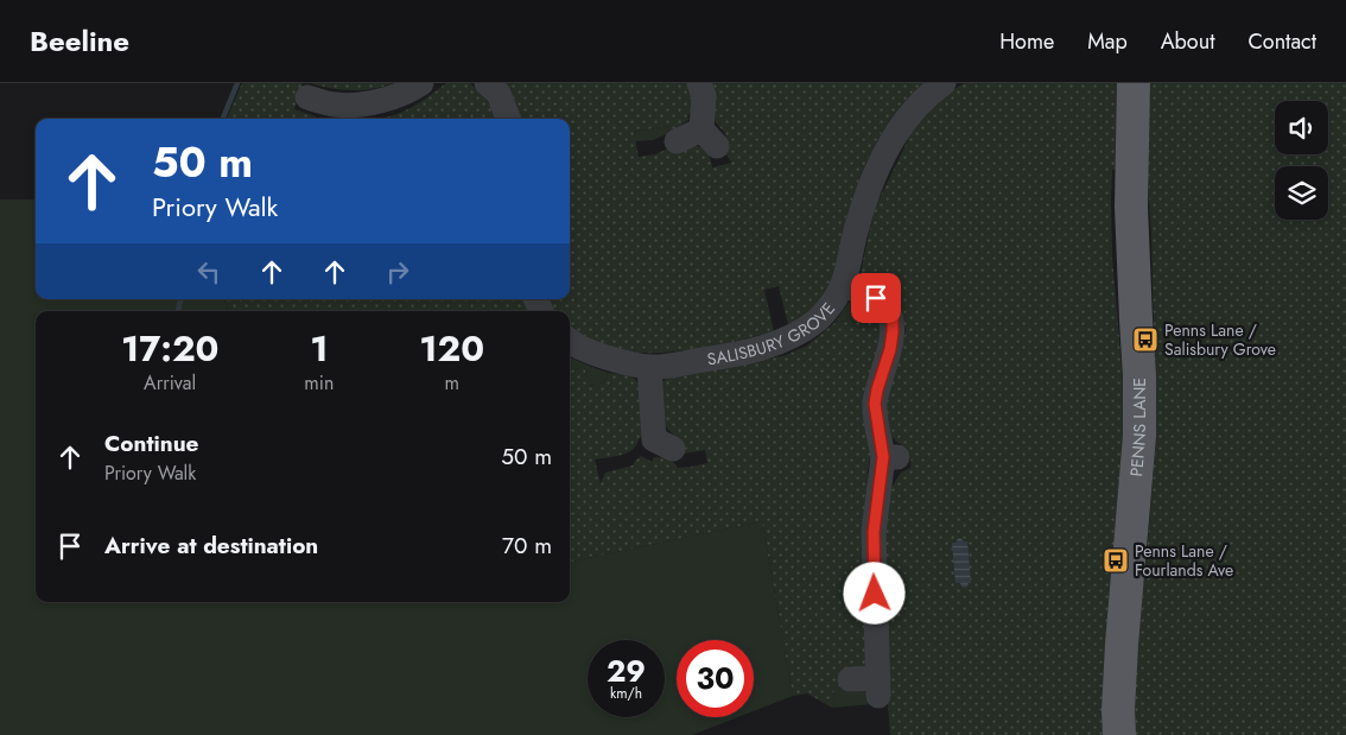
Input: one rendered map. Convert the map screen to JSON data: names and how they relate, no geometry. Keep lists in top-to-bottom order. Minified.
{"streets":{"main road":["PENNS LANE"],"street":["SALISBURY GROVE"]},"places":{"bus stop":["Penns Lane / Salisbury Grove","Penns Lane / Fourlands Ave"]},"page":{"header":"Beeline","nav":["Home","Map","About","Contact"],"turn":["50 m","Priory Walk"],"eta":["17:20","Arrival","1","min","120","m"],"list":[{"name":"Continue","note":"Priory Walk","value":"50 m"},{"name":"Arrive at destination","value":"70 m"}],"speed":"29 km/h","limit":"30"}}
